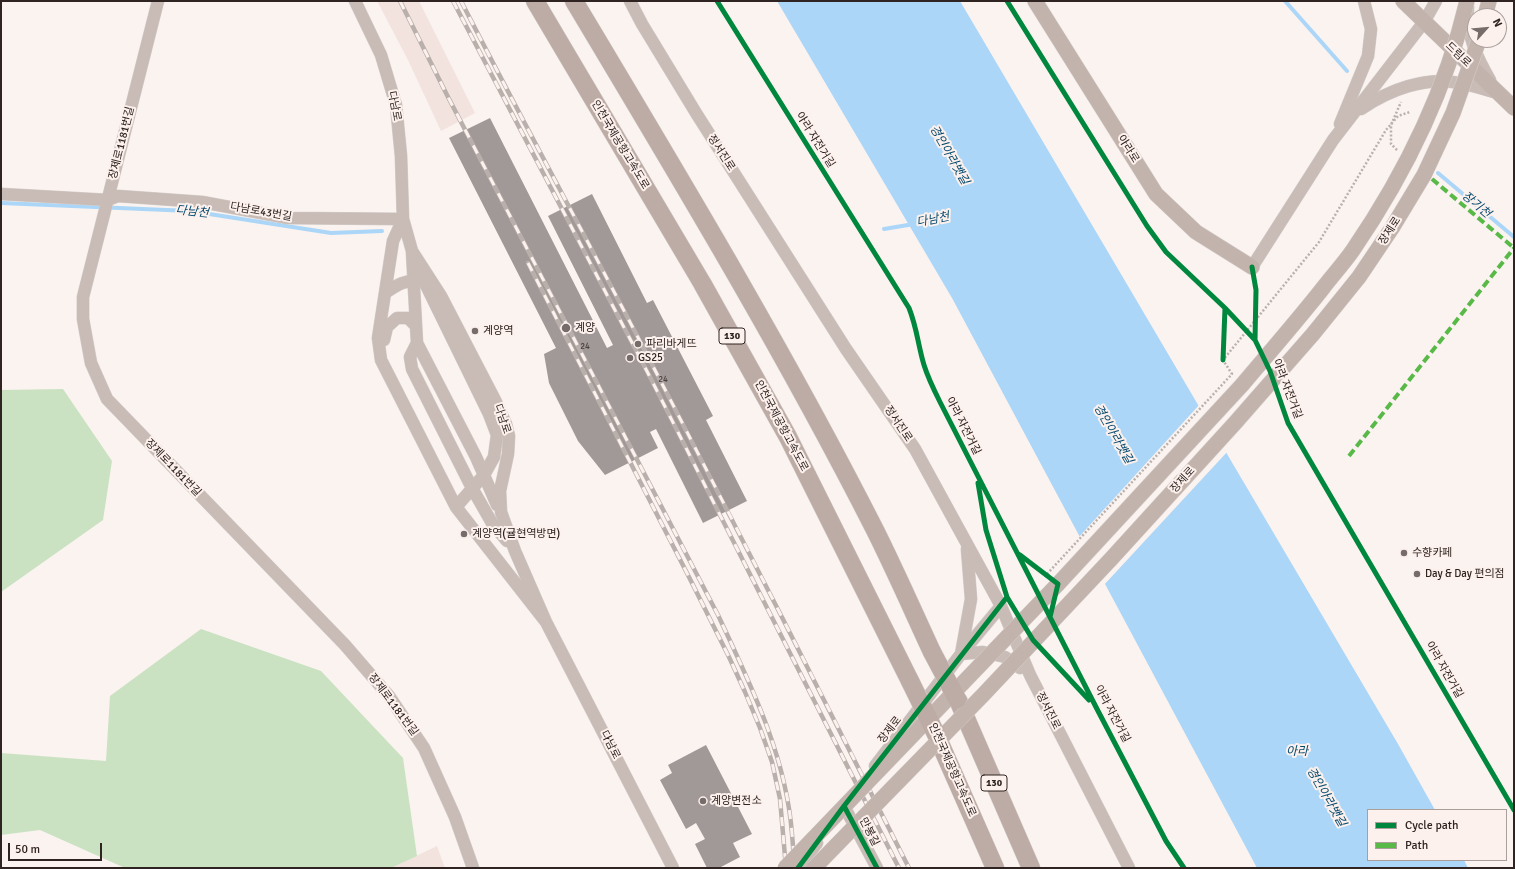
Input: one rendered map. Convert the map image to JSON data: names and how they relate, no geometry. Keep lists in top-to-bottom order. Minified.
{"streets":{"highway":["인천국제공항고속도로","130"],"main road":["드림로","아라로","장제로"],"street":["다남로","장제로1181번길","정서진로","다남로43번길","만봉길"],"cycle path":["아라 자전거길"]},"crossings":[["다남로","다남로43번길"],["장제로1181번길","다남로43번길"],["정서진로","장제로"],["장제로","만봉길"]],"water":["경인아라뱃길","장기천","다남천","아라"],"places":["계양","계양역","파리바게뜨","GS25","계양역(귤현역방면)","수향카페","Day & Day 편의점","계양변전소"],"house_numbers":["24","24"],"legend":["Cycle path","Path"],"scale_bar":"50 m","north":"top right"}
